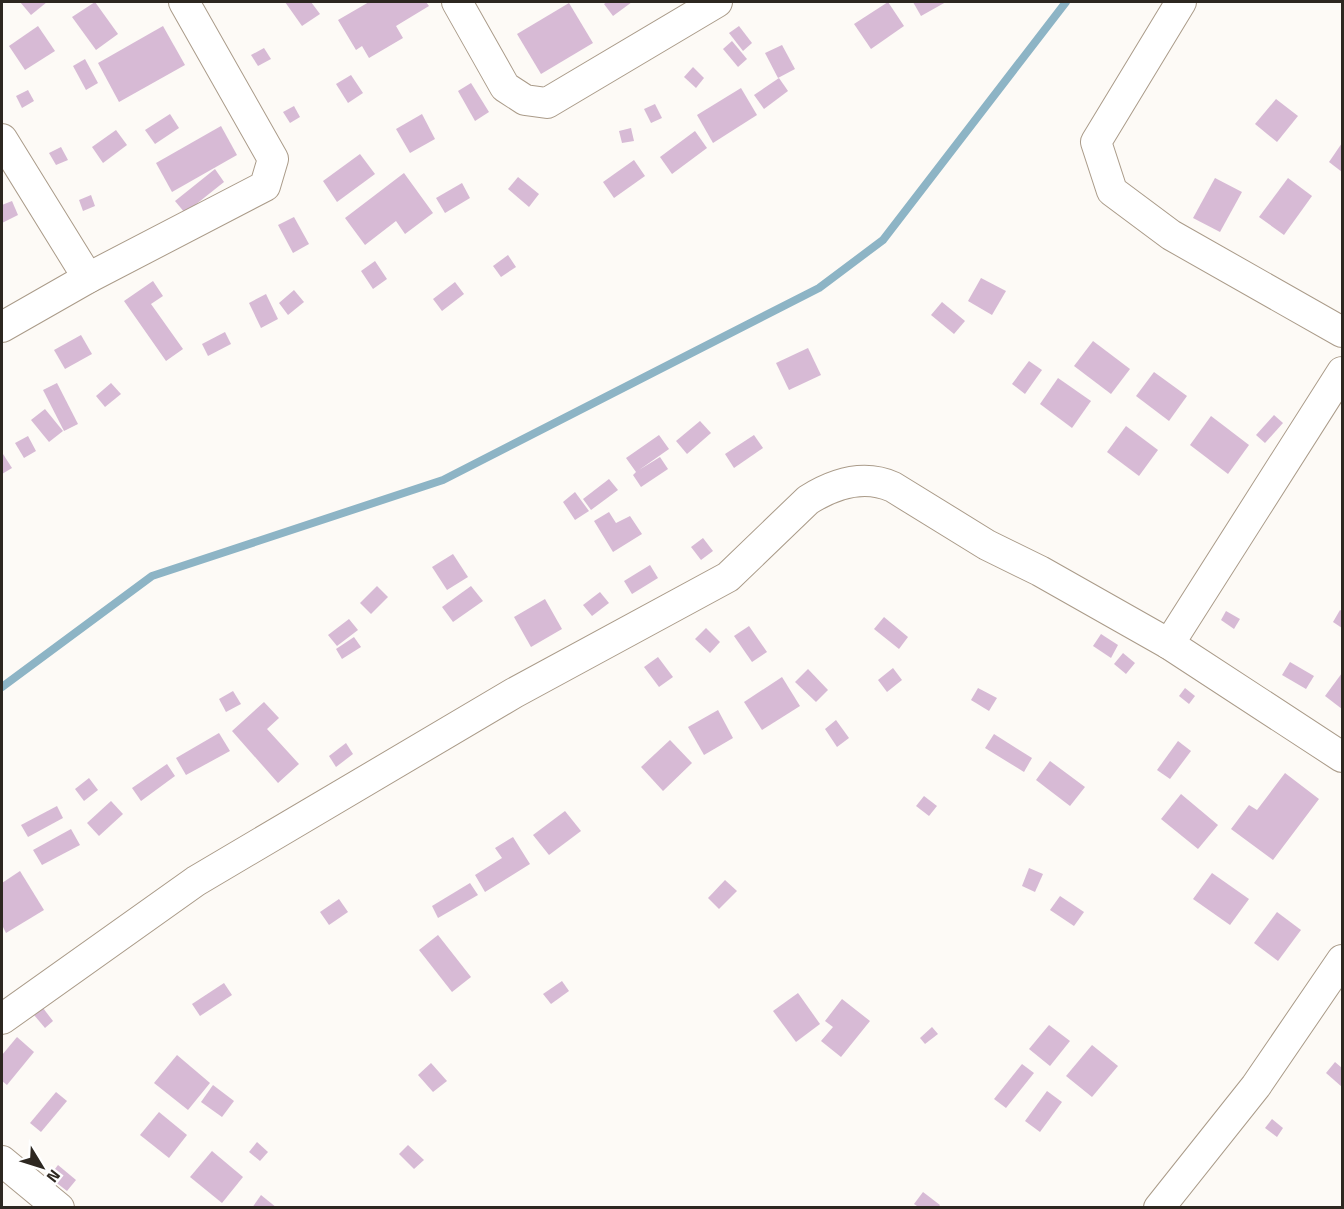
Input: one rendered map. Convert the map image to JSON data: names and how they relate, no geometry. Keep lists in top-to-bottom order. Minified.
{"north":"bottom right"}
